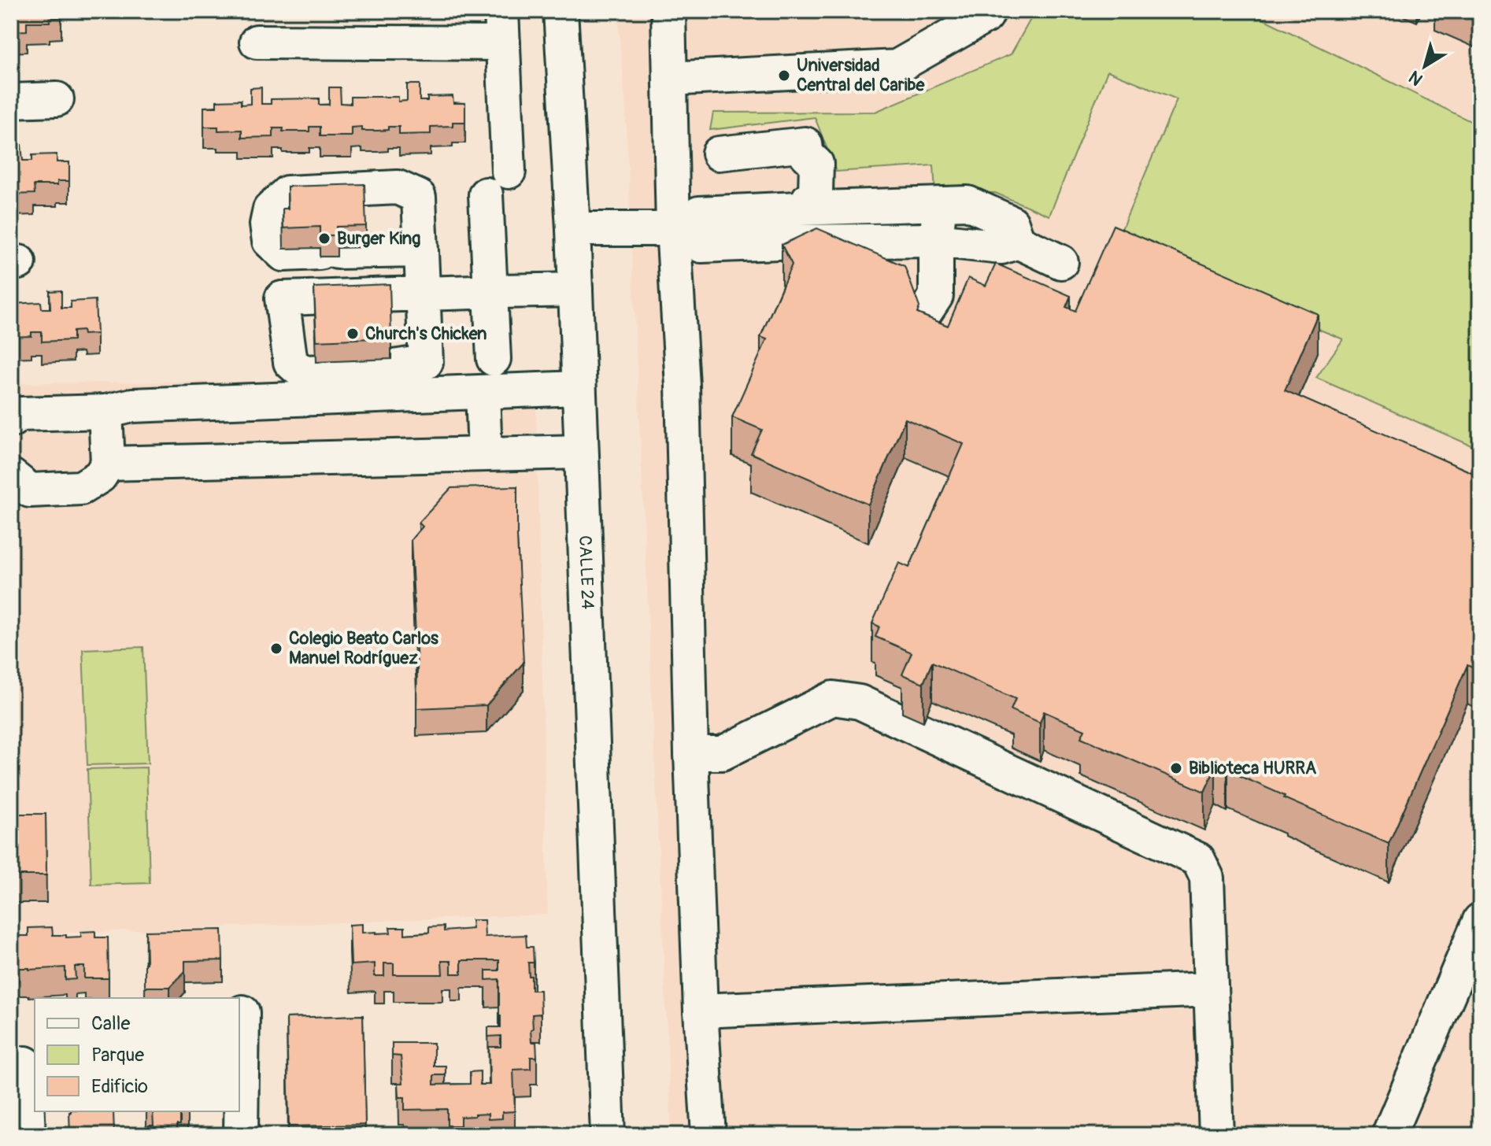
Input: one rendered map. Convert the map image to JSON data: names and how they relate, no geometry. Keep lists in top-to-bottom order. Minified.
{"streets":{"street":["CALLE 24"]},"places":["Universidad Central del Caribe","Burger King","Church's Chicken","Colegio Beato Carlos Manuel Rodríguez","Biblioteca HURRA"],"legend":["Calle","Parque","Edificio"],"north":"bottom left"}
